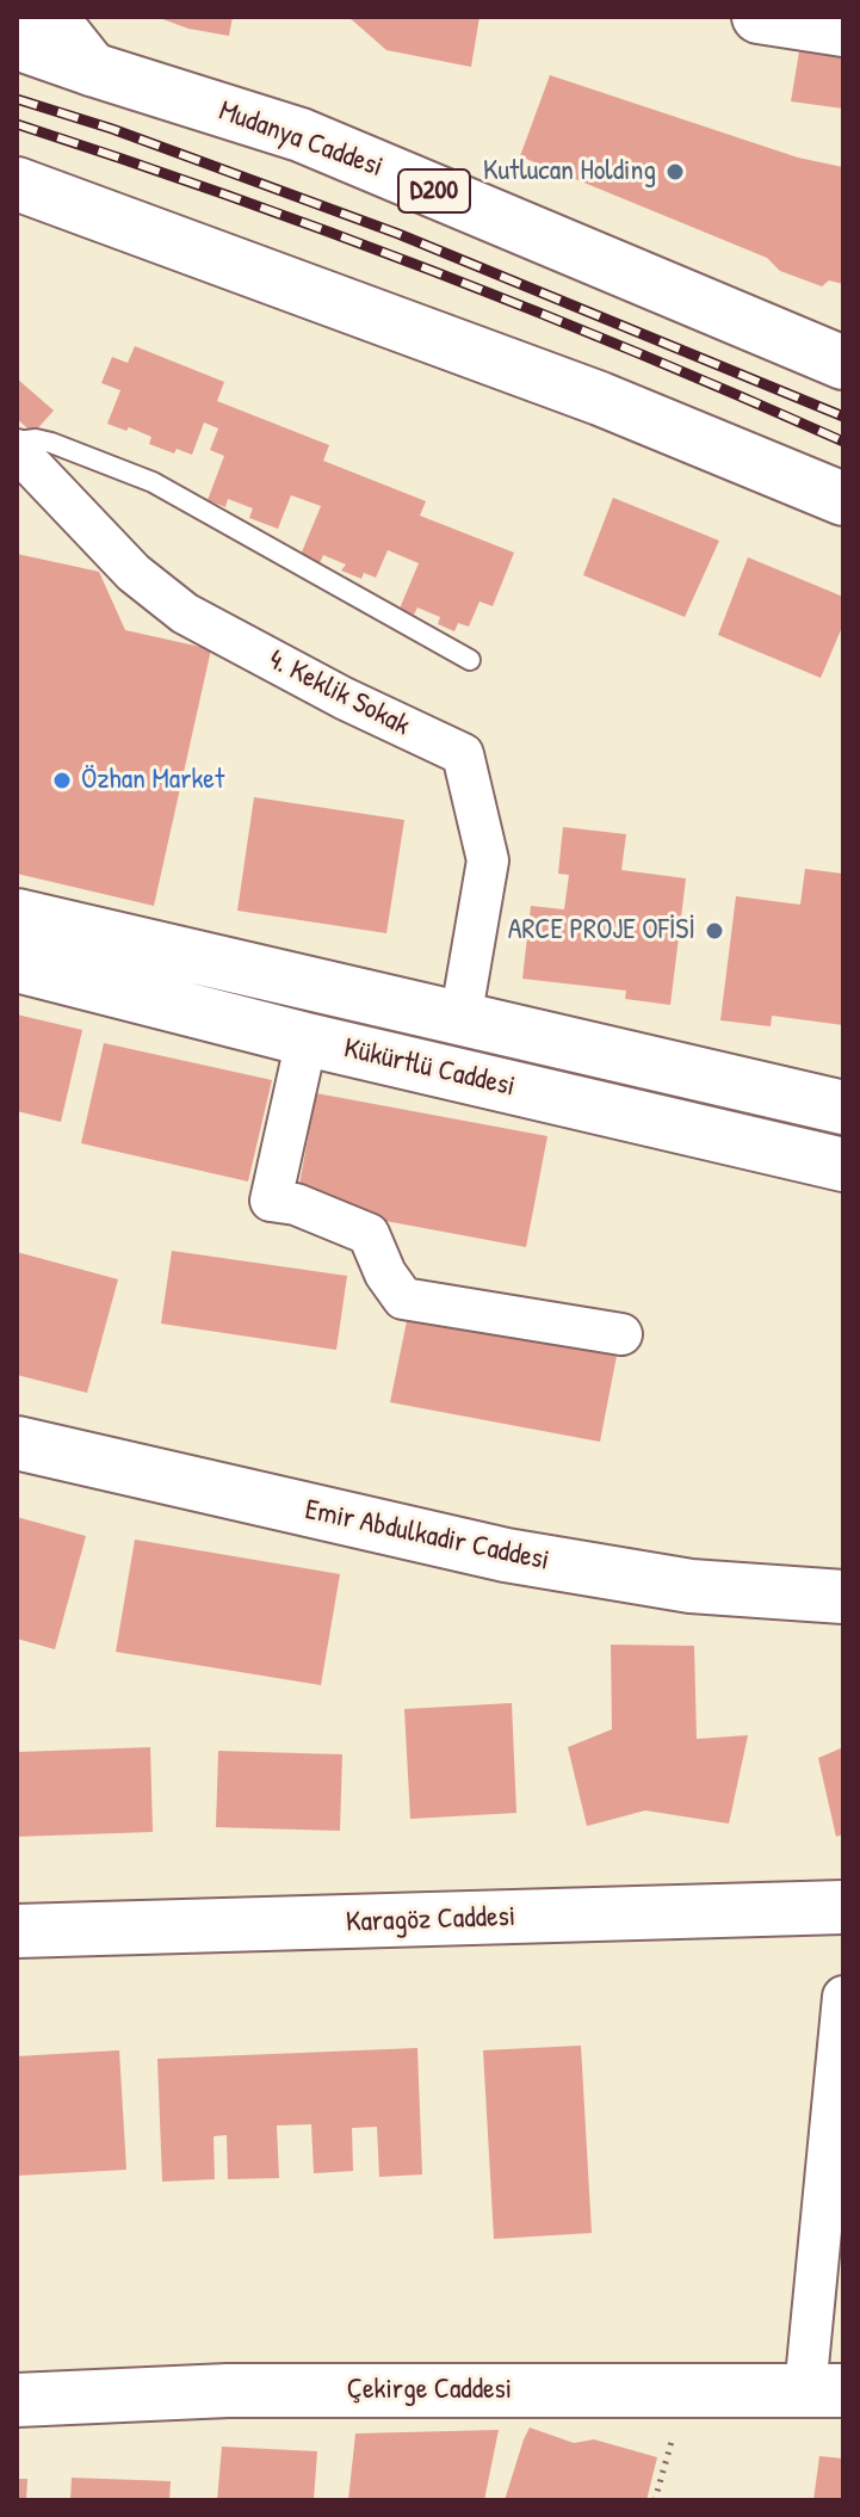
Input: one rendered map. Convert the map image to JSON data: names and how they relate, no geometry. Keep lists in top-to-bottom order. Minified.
{"streets":{"main road":["Mudanya Caddesi","D200","Kükürtlü Caddesi","Emir Abdulkadir Caddesi","Karagöz Caddesi","Çekirge Caddesi"],"street":["4. Keklik Sokak"]},"crossings":[["4. Keklik Sokak","Kükürtlü Caddesi"]],"places":["Kutlucan Holding","Özhan Market","ARCE PROJE OFİSİ"]}
